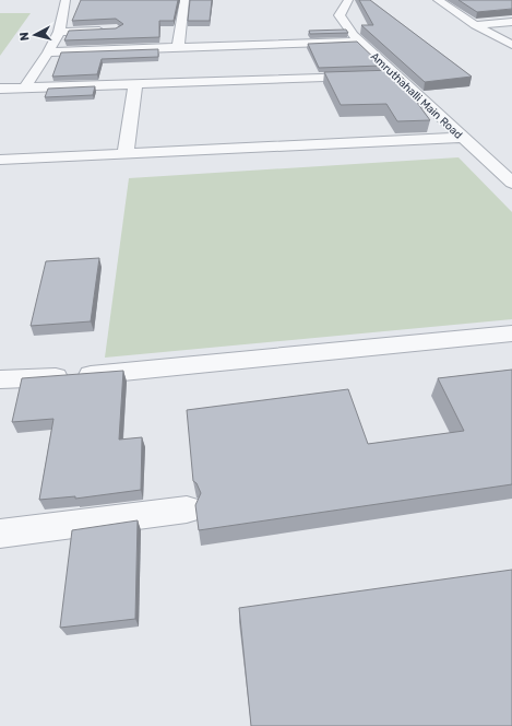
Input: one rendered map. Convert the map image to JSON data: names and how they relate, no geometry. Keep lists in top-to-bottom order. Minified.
{"streets":{"street":["Amruthahalli Main Road"]},"north":"left"}
